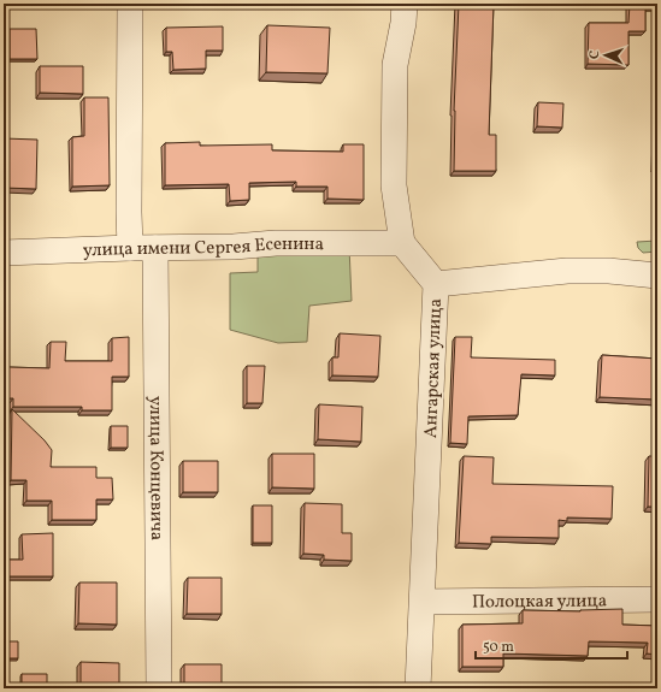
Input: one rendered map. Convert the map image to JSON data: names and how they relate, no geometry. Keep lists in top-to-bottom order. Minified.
{"streets":{"street":["улица имени Сергея Есенина","Ангарская улица","улица Концевича","Полоцкая улица"]},"crossings":[["улица имени Сергея Есенина","Ангарская улица"],["улица имени Сергея Есенина","улица Концевича"],["Ангарская улица","Полоцкая улица"]],"scale_bar":"50 m","north":"left"}
